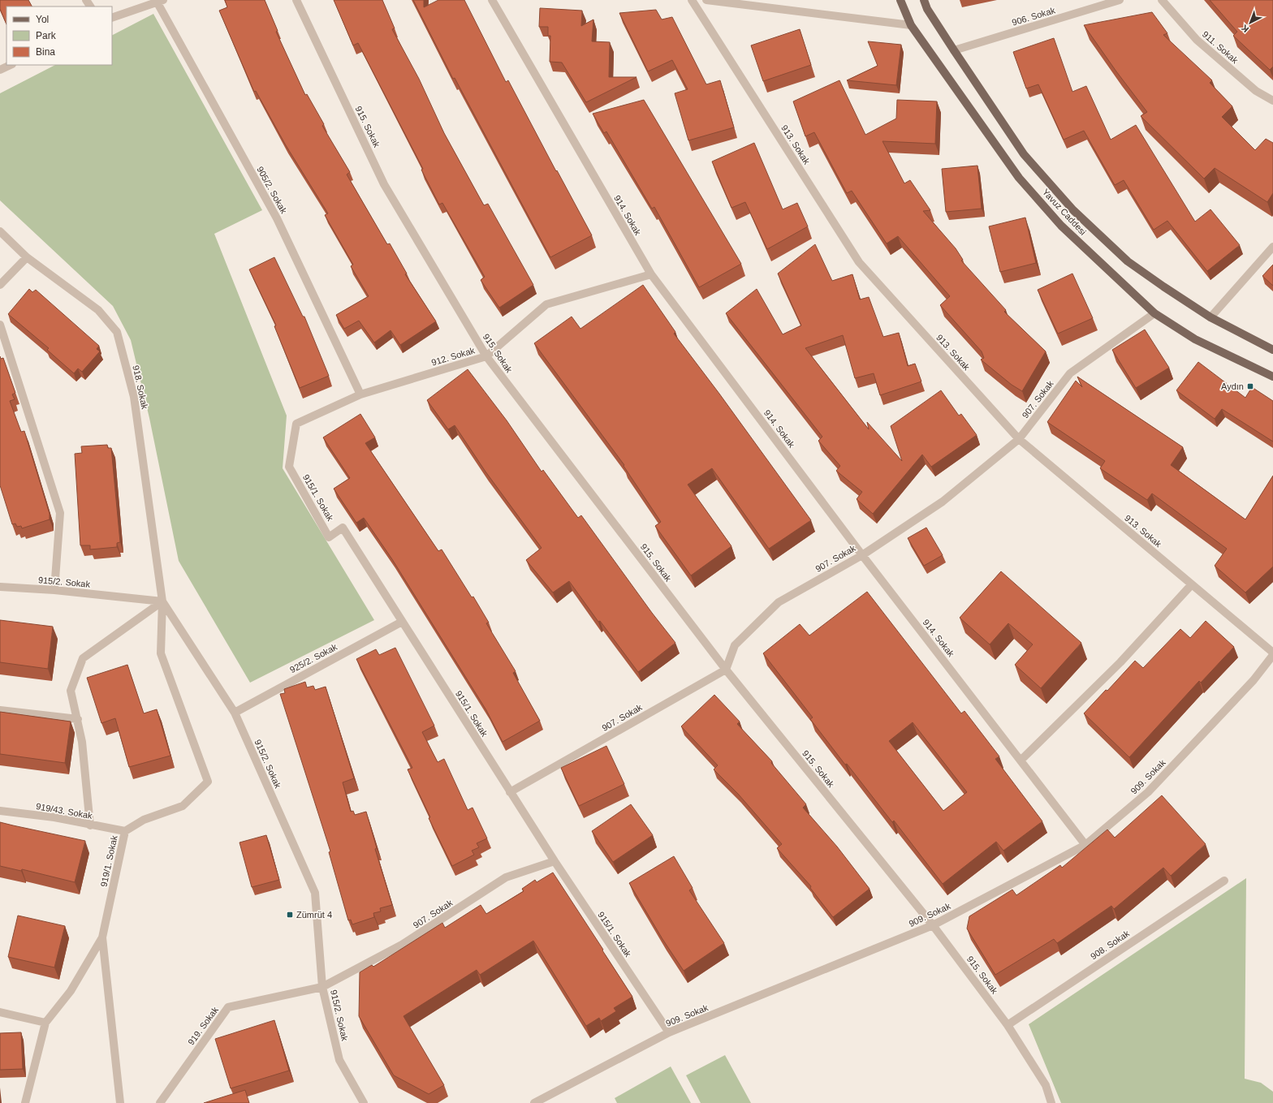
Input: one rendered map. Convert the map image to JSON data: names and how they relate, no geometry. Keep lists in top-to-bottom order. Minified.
{"streets":{"main road":["Yavuz Caddesi"],"street":["906. Sokak","911. Sokak","915. Sokak","913. Sokak","905/2. Sokak","914. Sokak","912. Sokak","918. Sokak","907. Sokak","915/1. Sokak","915/2. Sokak","925/2. Sokak","909. Sokak","919/43. Sokak","919/1. Sokak","908. Sokak","919. Sokak"]},"crossings":[["906. Sokak","Yavuz Caddesi"],["915. Sokak","912. Sokak"],["915. Sokak","907. Sokak"],["915. Sokak","909. Sokak"],["915. Sokak","908. Sokak"],["913. Sokak","907. Sokak"],["913. Sokak","909. Sokak"],["905/2. Sokak","912. Sokak"],["Yavuz Caddesi","907. Sokak"],["914. Sokak","912. Sokak"],["914. Sokak","907. Sokak"],["914. Sokak","909. Sokak"],["912. Sokak","915/1. Sokak"],["918. Sokak","915/2. Sokak"],["918. Sokak","919/1. Sokak"],["907. Sokak","915/1. Sokak"],["907. Sokak","915/2. Sokak"],["907. Sokak","919. Sokak"],["915/1. Sokak","925/2. Sokak"],["915/1. Sokak","909. Sokak"],["915/2. Sokak","925/2. Sokak"],["915/2. Sokak","919/1. Sokak"],["915/2. Sokak","919. Sokak"],["919/43. Sokak","919/1. Sokak"]],"places":{"transit":["Aydın","Zümrüt 4"]},"legend":["Yol","Park","Bina"],"north":"bottom left"}
